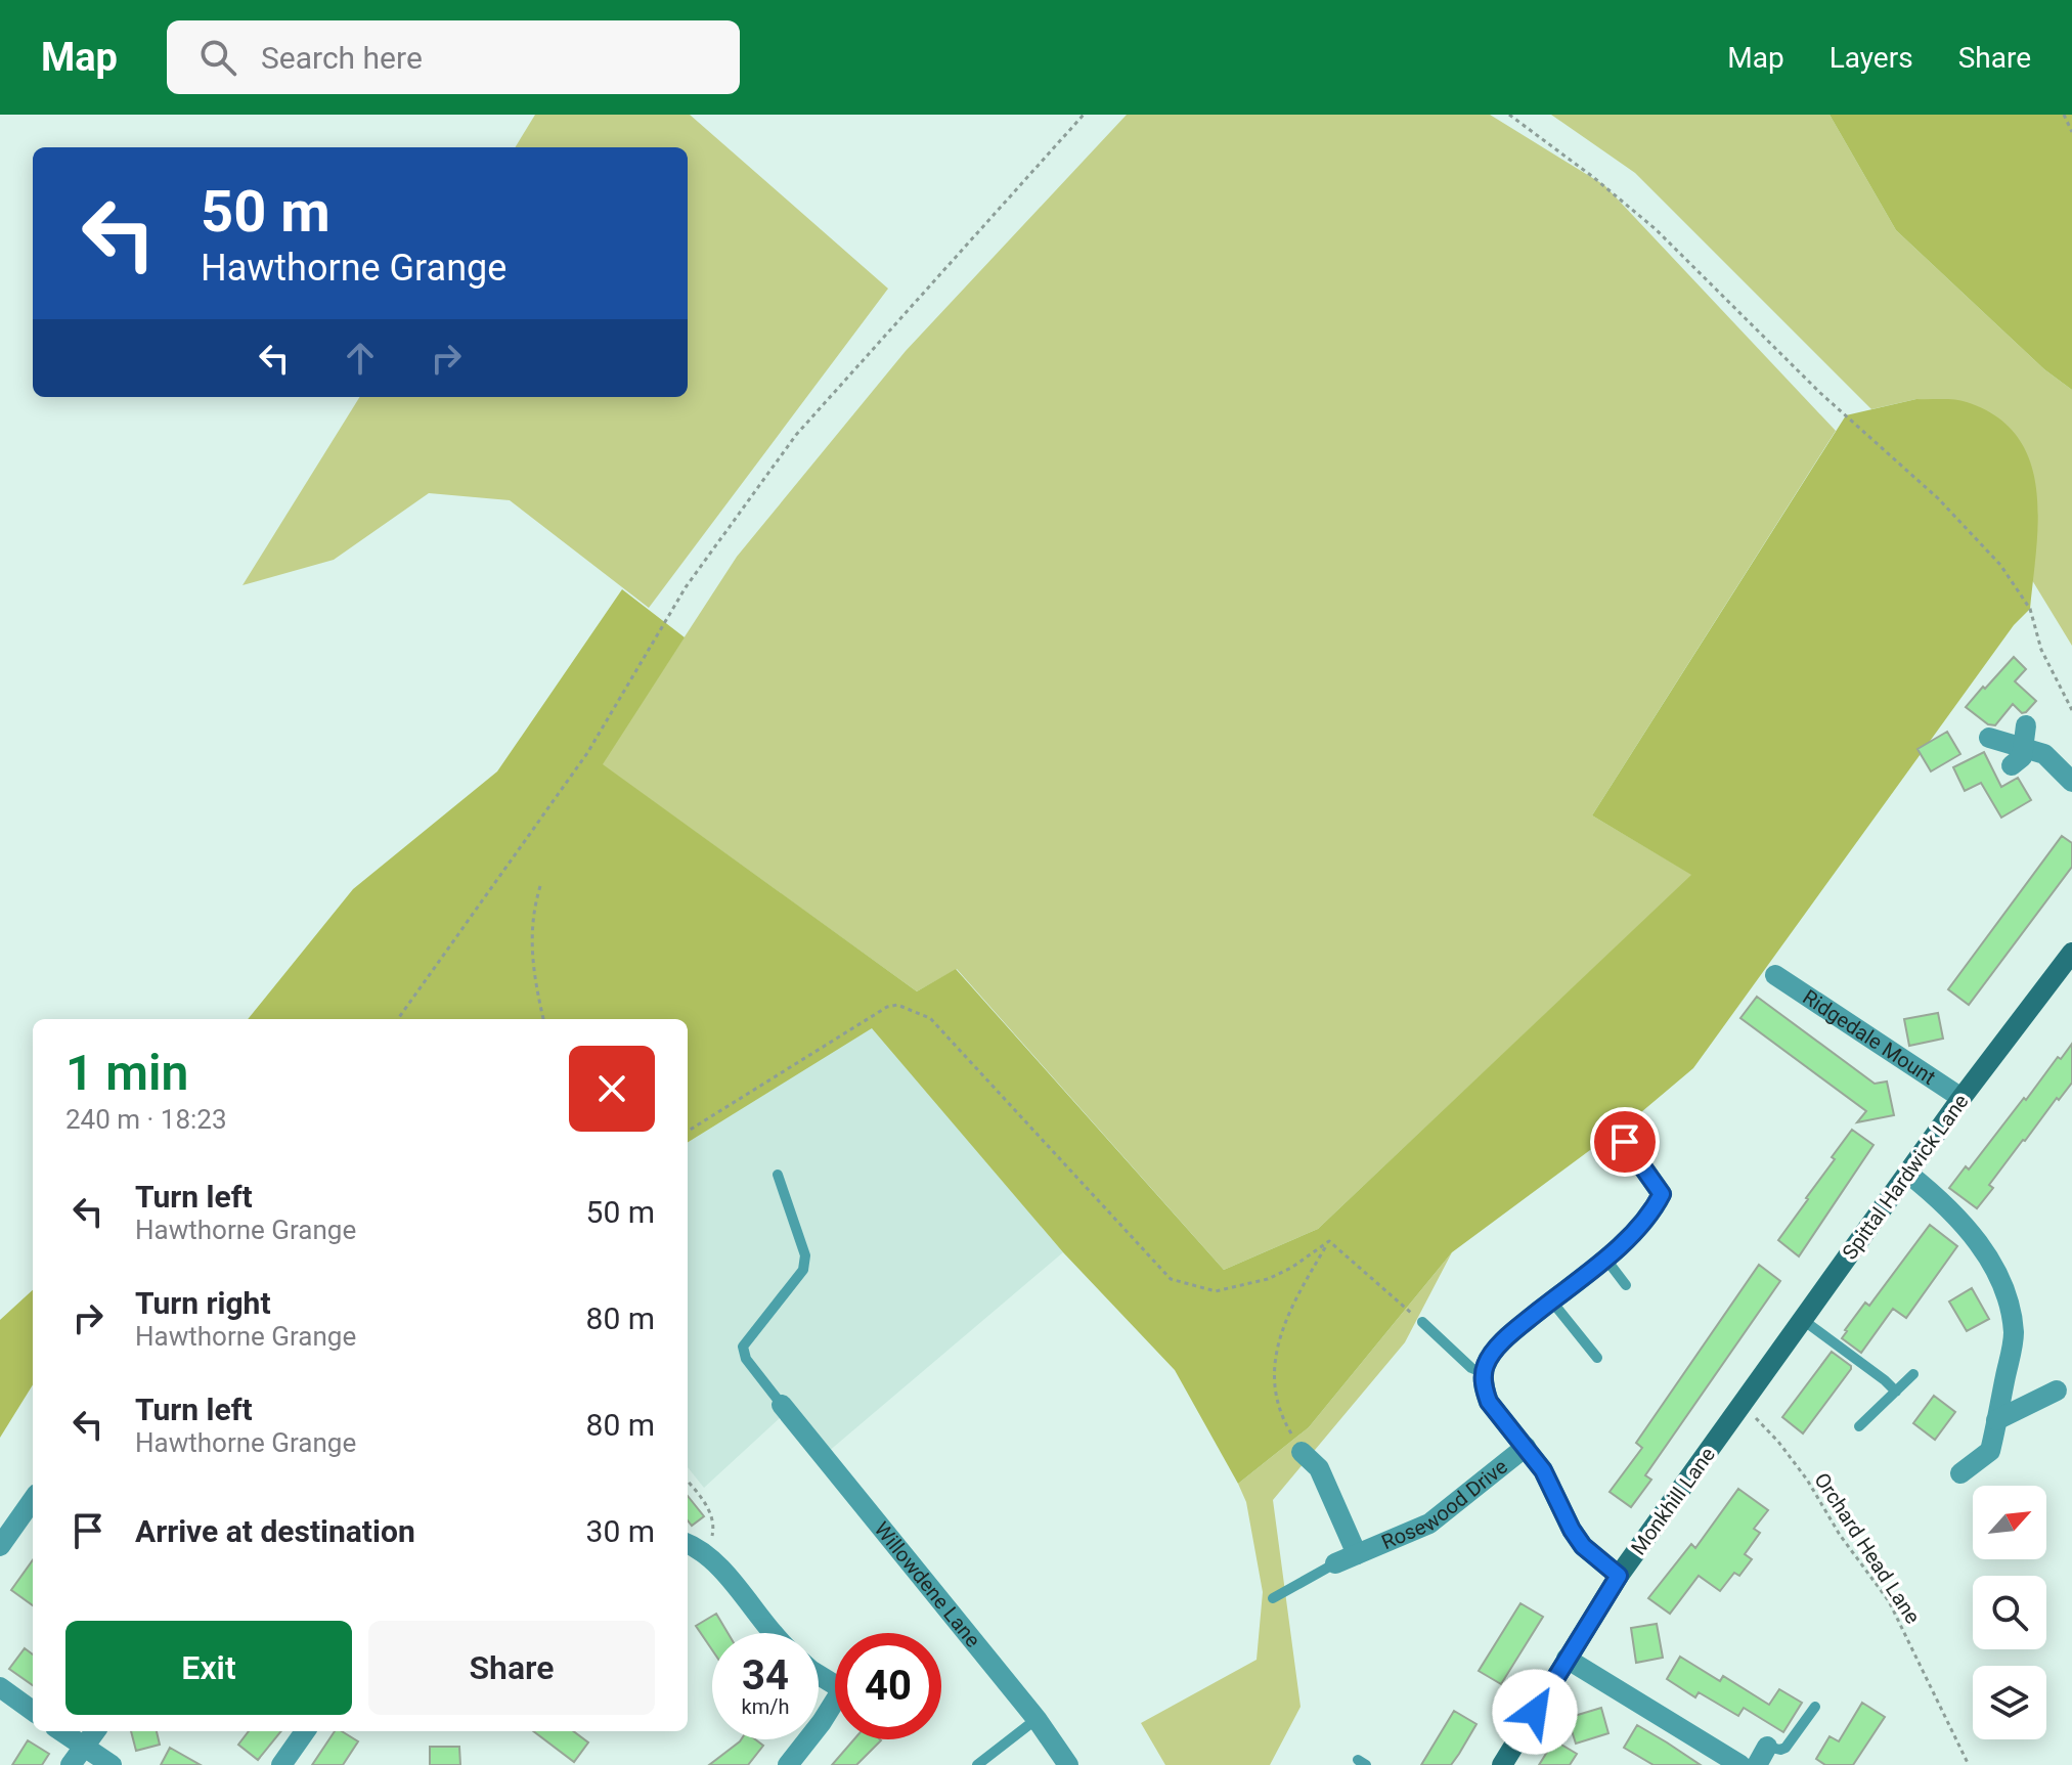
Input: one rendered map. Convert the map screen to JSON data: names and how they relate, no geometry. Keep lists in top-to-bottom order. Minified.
{"streets":{"street":["Ridgedale Mount","Spittal Hardwick Lane","Monkhill Lane","Rosewood Drive","Willowdene Lane"],"path":["Orchard Head Lane"]},"crossings":[["Ridgedale Mount","Spittal Hardwick Lane"],["Spittal Hardwick Lane","Monkhill Lane"],["Spittal Hardwick Lane","Orchard Head Lane"],["Monkhill Lane","Orchard Head Lane"]],"north":"top right","page":{"header":"Map","search":"Search here","nav":["Map","Layers","Share"],"turn":["50 m","Hawthorne Grange"],"heading":["1 min","240 m · 18:23"],"list":[{"name":"Turn left","note":"Hawthorne Grange","value":"50 m"},{"name":"Turn right","note":"Hawthorne Grange","value":"80 m"},{"name":"Turn left","note":"Hawthorne Grange","value":"80 m"},{"name":"Arrive at destination","value":"30 m"}],"buttons":["Exit","Share"],"speed":"34 km/h","limit":"40"}}
